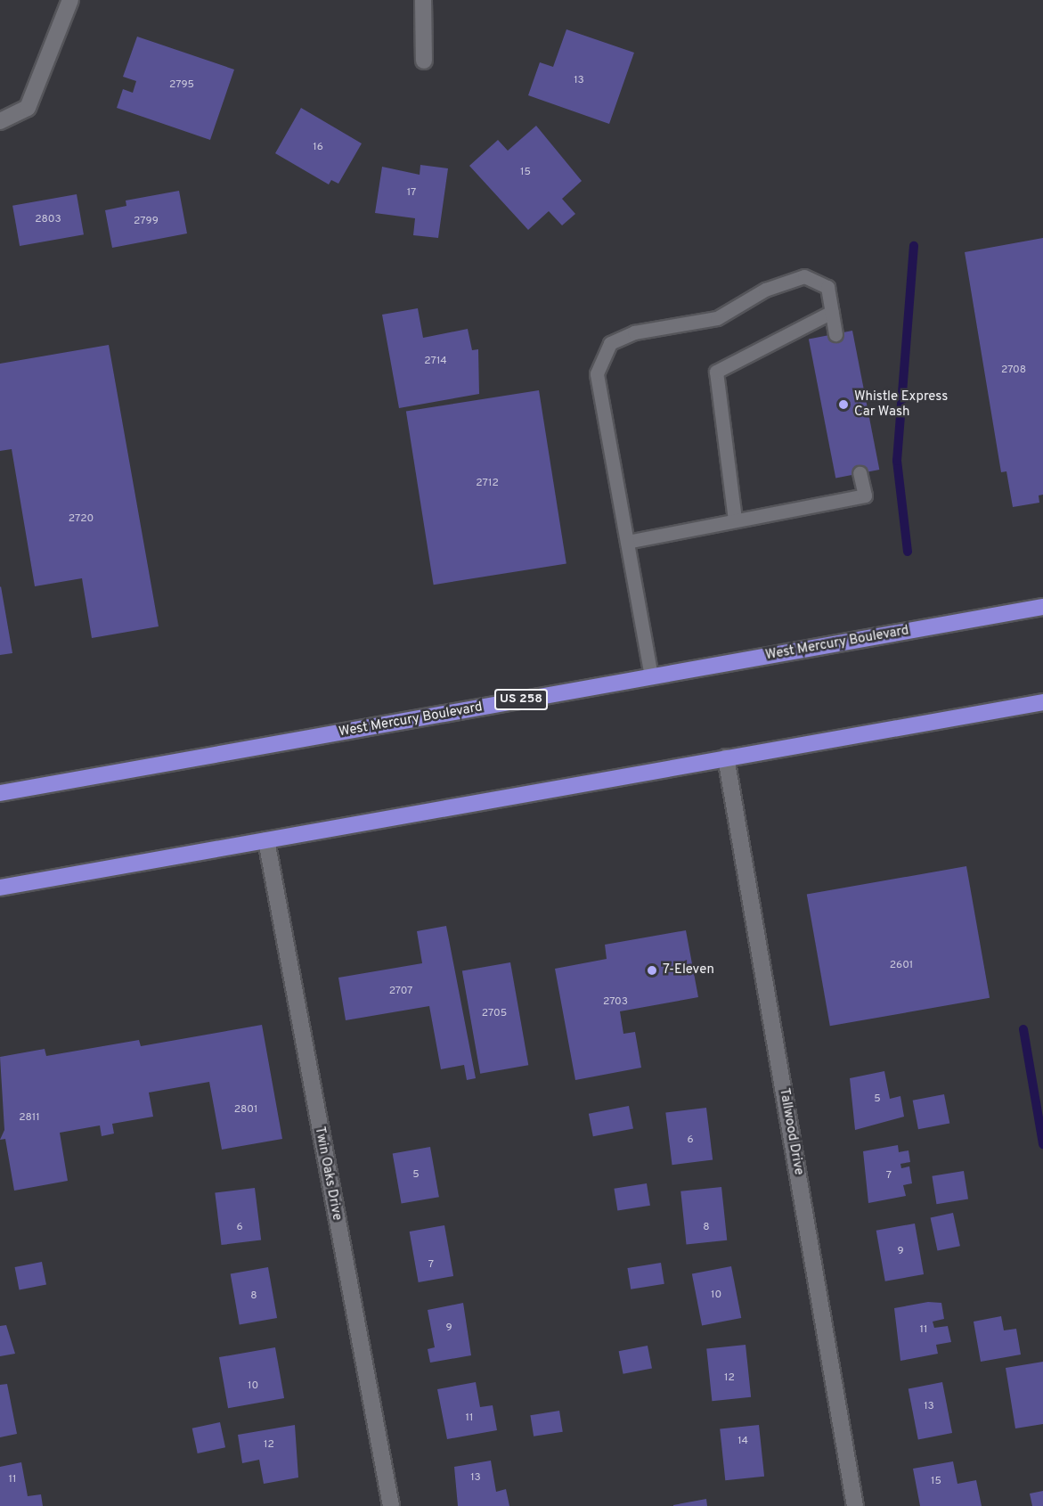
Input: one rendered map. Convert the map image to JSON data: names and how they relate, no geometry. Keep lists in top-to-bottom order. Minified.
{"streets":{"highway":["West Mercury Boulevard","US 258"],"street":["Tallwood Drive","Twin Oaks Drive"]},"places":["Whistle Express Car Wash","7-Eleven"],"house_numbers":["13","2795","16","15","17","2803","2799","2714","2708","2712","2720","2601","2707","2703","2705","5","2801","2811","6","5","7","6","8","9","7","10","8","9","11","12","10","13","11","14","12","13","11","15"]}
